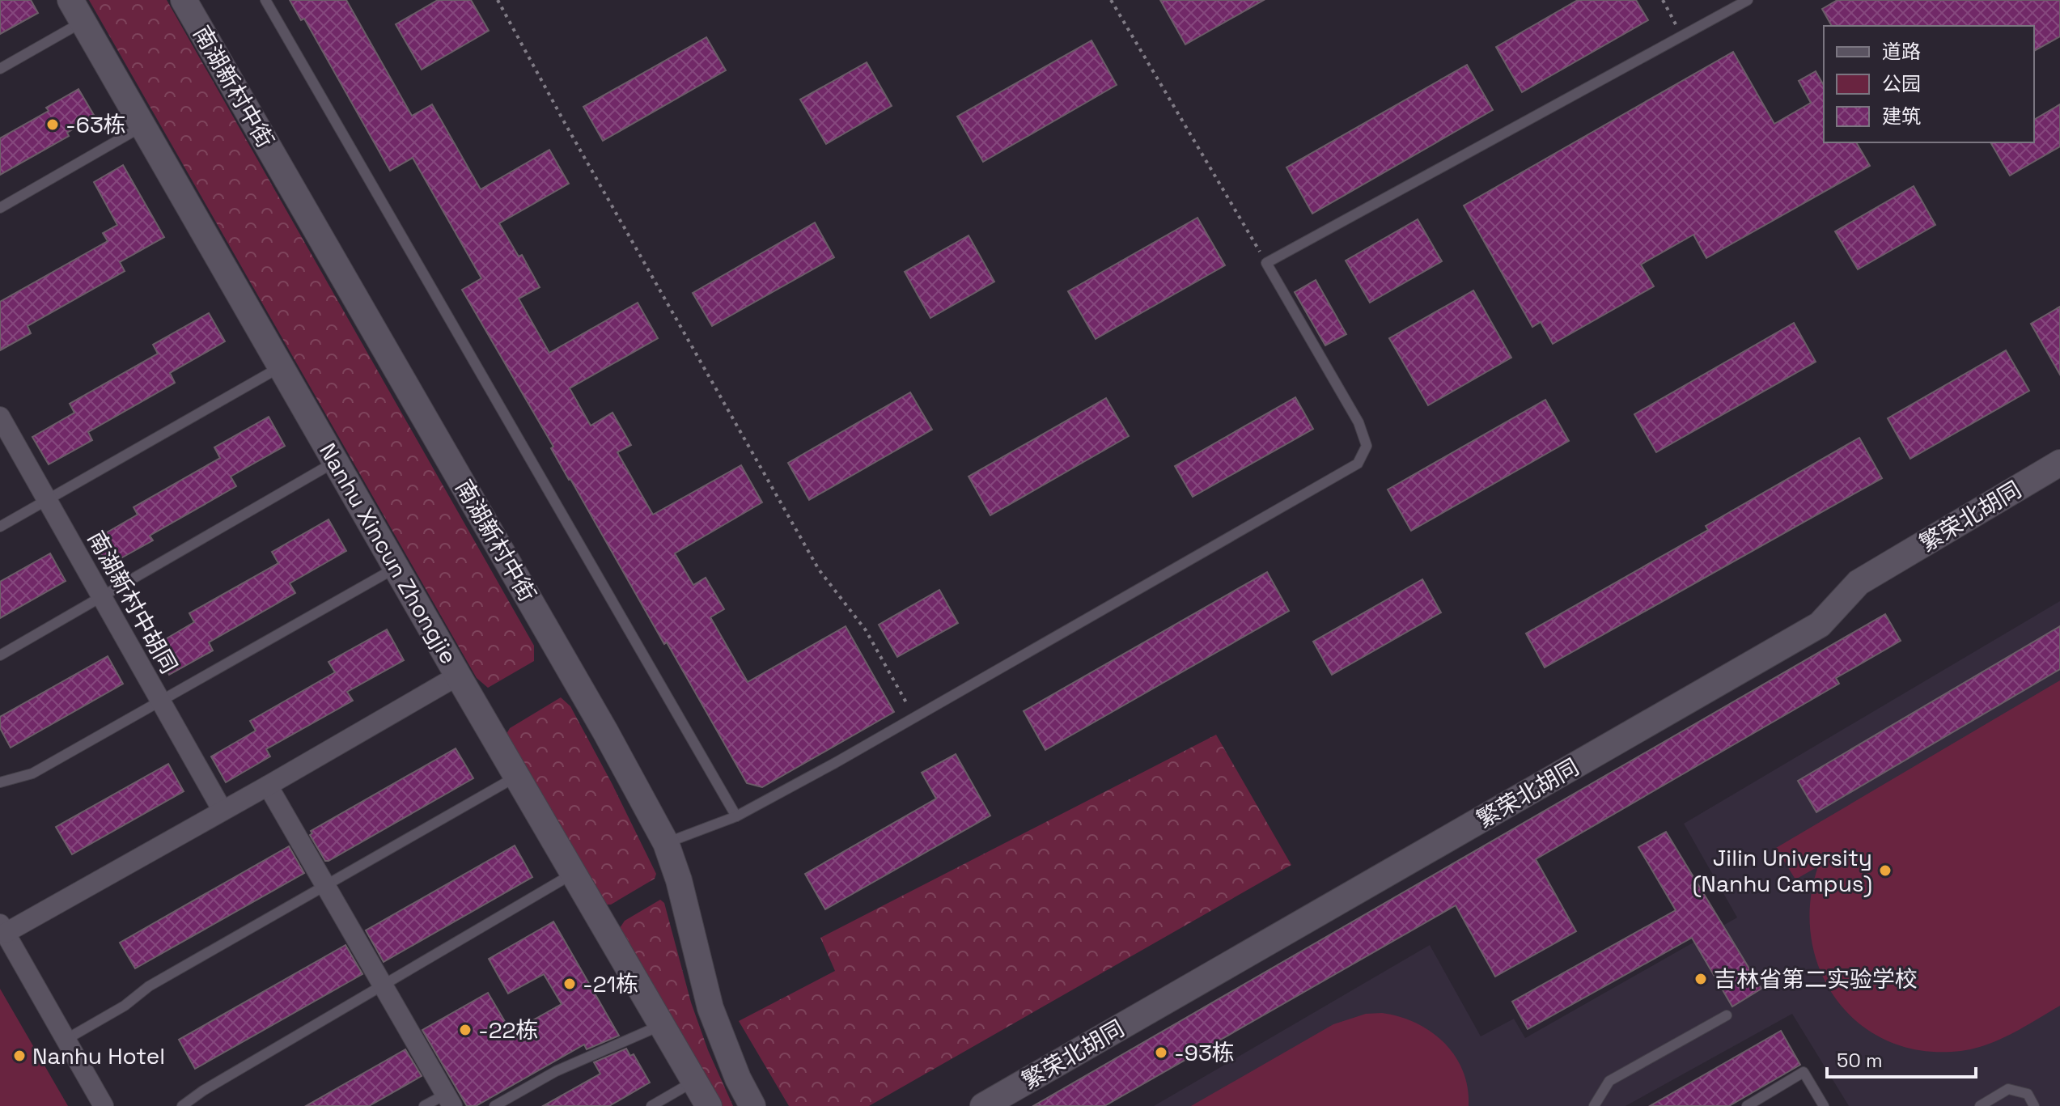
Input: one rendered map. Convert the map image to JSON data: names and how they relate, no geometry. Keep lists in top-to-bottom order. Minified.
{"streets":{"street":["南湖新村中街","繁荣北胡同","Nanhu Xincun Zhongjie","南湖新村中胡同"]},"places":["-63栋","Jilin University (Nanhu Campus)","吉林省第二实验学校","-21栋","-22栋","-93栋","Nanhu Hotel"],"legend":["道路","公园","建筑"],"scale_bar":"50 m"}
